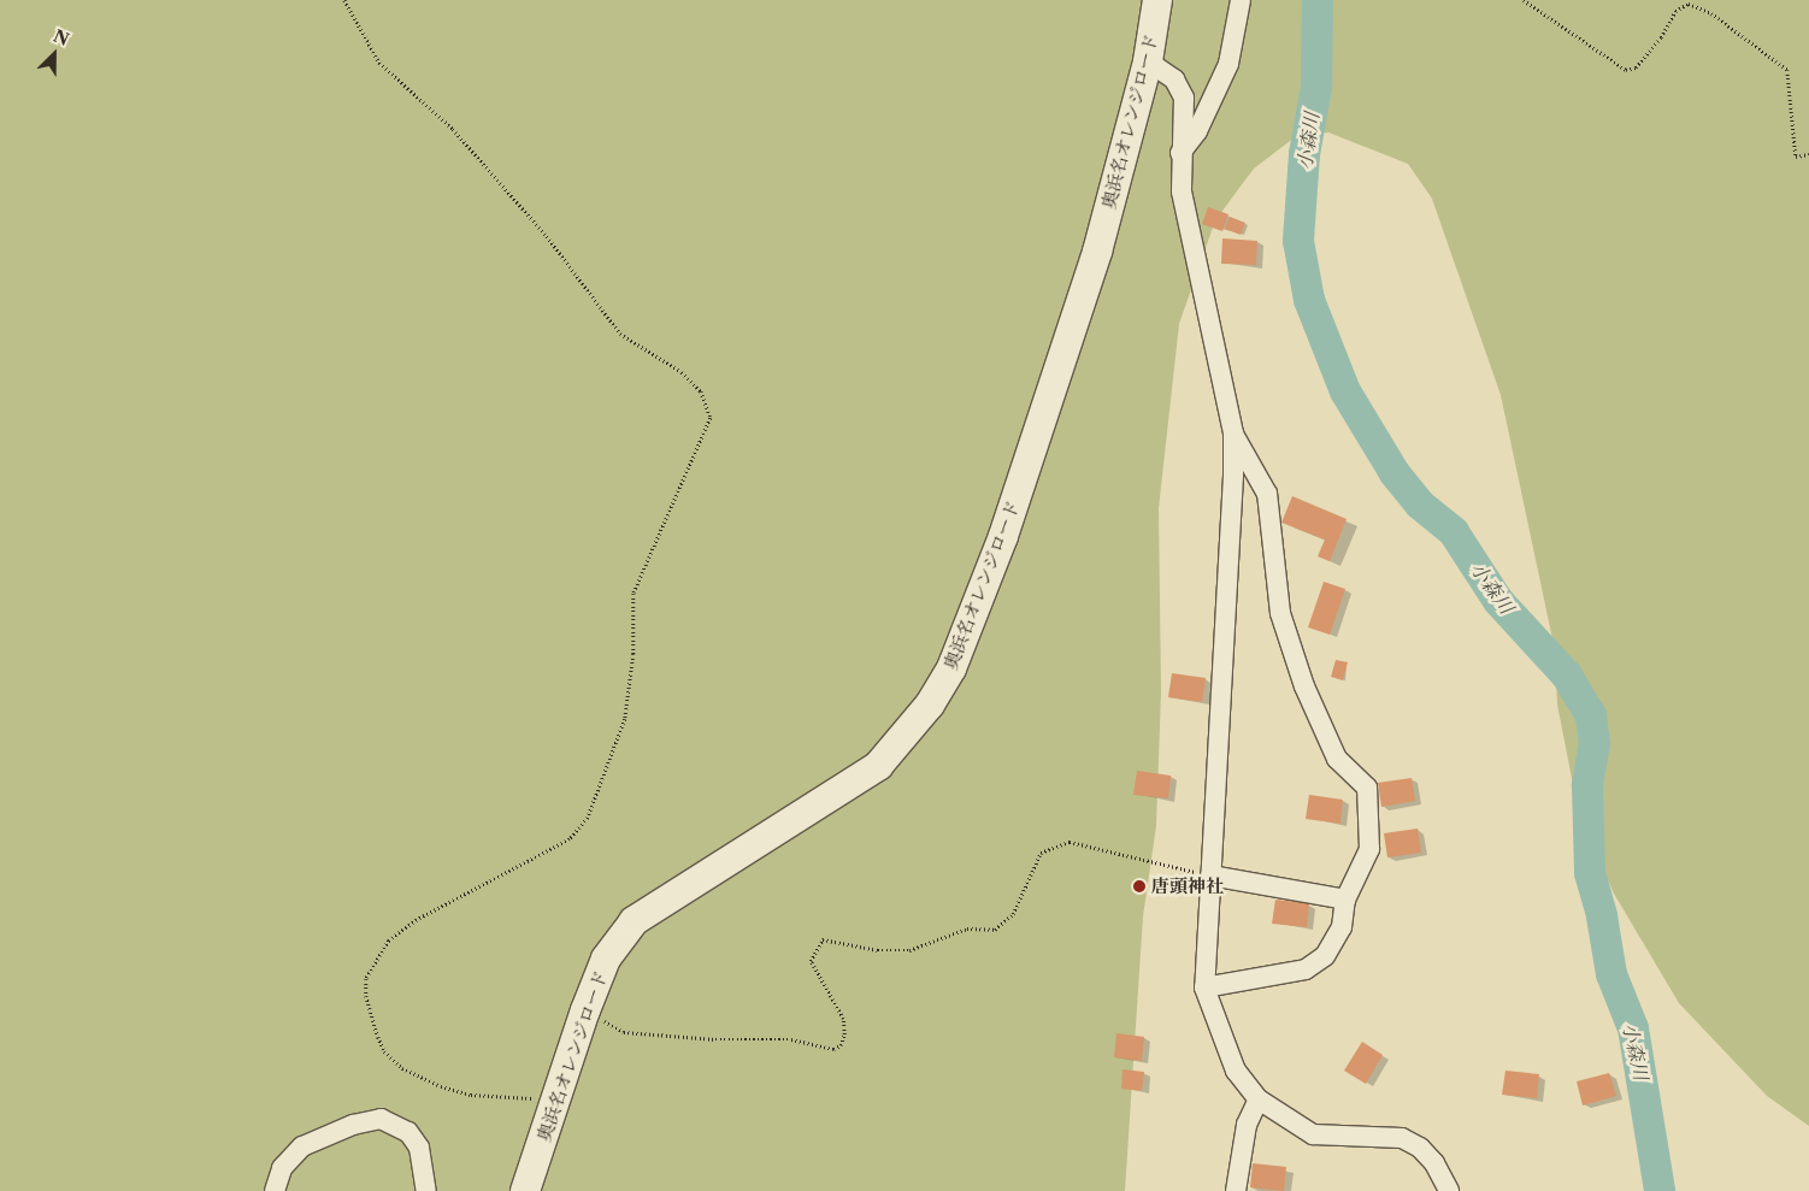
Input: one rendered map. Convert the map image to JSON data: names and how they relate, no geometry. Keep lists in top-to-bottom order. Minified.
{"streets":{"street":["奥浜名オレンジロード"]},"water":["小森川"],"places":["唐頭神社"],"north":"top right"}
